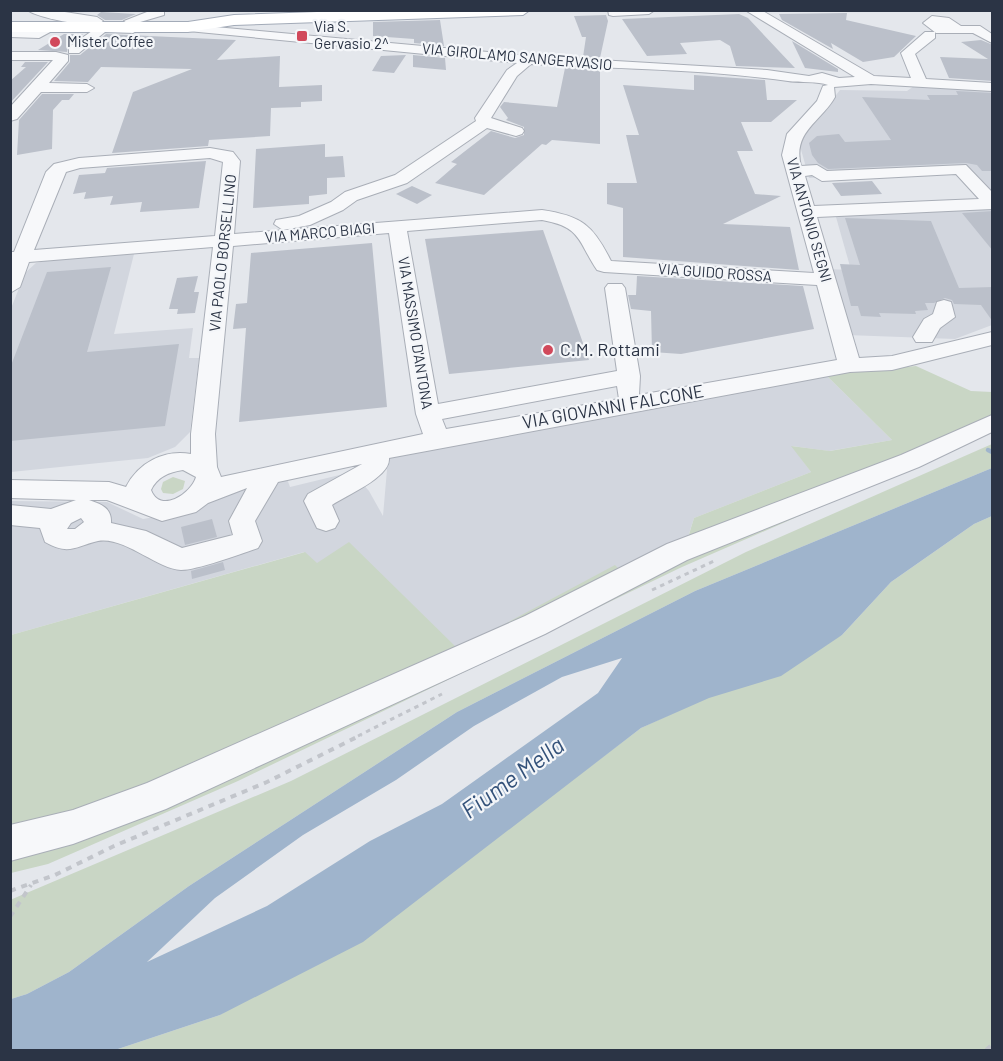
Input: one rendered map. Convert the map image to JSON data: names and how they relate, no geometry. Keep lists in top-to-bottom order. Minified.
{"streets":{"street":["VIA GIROLAMO SANGERVASIO","VIA ANTONIO SEGNI","VIA MARCO BIAGI","VIA PAOLO BORSELLINO","VIA GUIDO ROSSA","VIA MASSIMO D'ANTONA","VIA GIOVANNI FALCONE"]},"crossings":[["VIA GIROLAMO SANGERVASIO","VIA ANTONIO SEGNI"],["VIA ANTONIO SEGNI","VIA GUIDO ROSSA"],["VIA ANTONIO SEGNI","VIA GIOVANNI FALCONE"],["VIA MARCO BIAGI","VIA PAOLO BORSELLINO"],["VIA MARCO BIAGI","VIA GUIDO ROSSA"],["VIA MARCO BIAGI","VIA MASSIMO D'ANTONA"],["VIA PAOLO BORSELLINO","VIA GIOVANNI FALCONE"],["VIA MASSIMO D'ANTONA","VIA GIOVANNI FALCONE"]],"water":["Fiume Mella"],"places":{"transit":["Via S. Gervasio 2^"],"other":["Mister Coffee","C.M. Rottami"]}}
